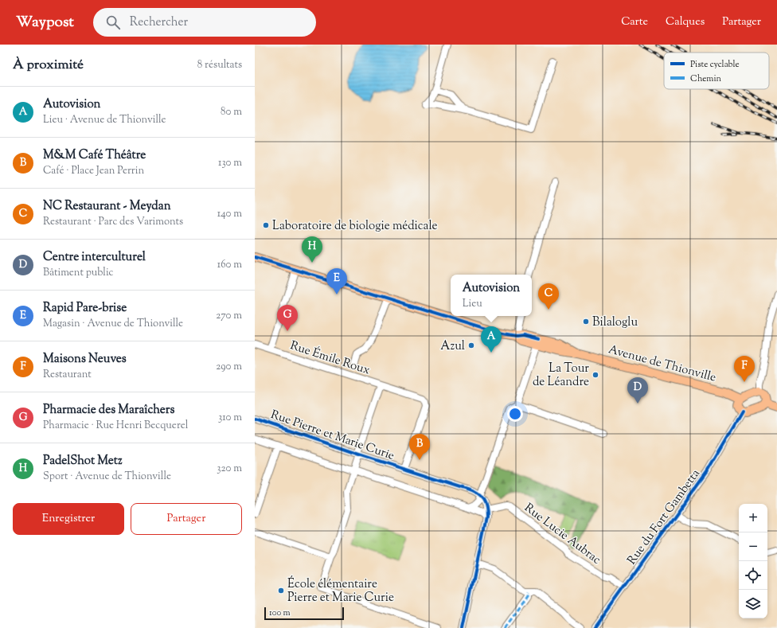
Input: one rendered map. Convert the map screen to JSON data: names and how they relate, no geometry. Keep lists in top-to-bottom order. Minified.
{"streets":{"main road":["Avenue de Thionville"],"street":["Rue Émile Roux","Rue Pierre et Marie Curie","Rue du Fort Gambetta","Rue Lucie Aubrac"]},"crossings":[["Rue Émile Roux","Rue Pierre et Marie Curie"],["Rue du Fort Gambetta","Rue Lucie Aubrac"]],"places":["Laboratoire de biologie médicale","Bilaloglu","Azul","La Tour de Léandre","École élémentaire Pierre et Marie Curie"],"legend":["Piste cyclable","Chemin"],"scale_bar":"100 m","page":{"header":"Waypost","search":"Rechercher","nav":["Carte","Calques","Partager"],"heading":["À proximité","8 résultats"],"list":[{"mark":"A","name":"Autovision","note":"Lieu · Avenue de Thionville","value":"80 m"},{"mark":"B","name":"M&M Café Théâtre","note":"Café · Place Jean Perrin","value":"130 m"},{"mark":"C","name":"NC Restaurant - Meydan","note":"Restaurant · Parc des Varimonts","value":"140 m"},{"mark":"D","name":"Centre interculturel","note":"Bâtiment public","value":"160 m"},{"mark":"E","name":"Rapid Pare-brise","note":"Magasin · Avenue de Thionville","value":"270 m"},{"mark":"F","name":"Maisons Neuves","note":"Restaurant","value":"290 m"},{"mark":"G","name":"Pharmacie des Maraîchers","note":"Pharmacie · Rue Henri Becquerel","value":"310 m"},{"mark":"H","name":"PadelShot Metz","note":"Sport · Avenue de Thionville","value":"320 m"}],"pins":["H","E","C","G","A","F","D","B"],"popup":["Autovision","Lieu"],"buttons":["Enregistrer","Partager"],"map_buttons":["+","−"],"scale":"100 m"}}
